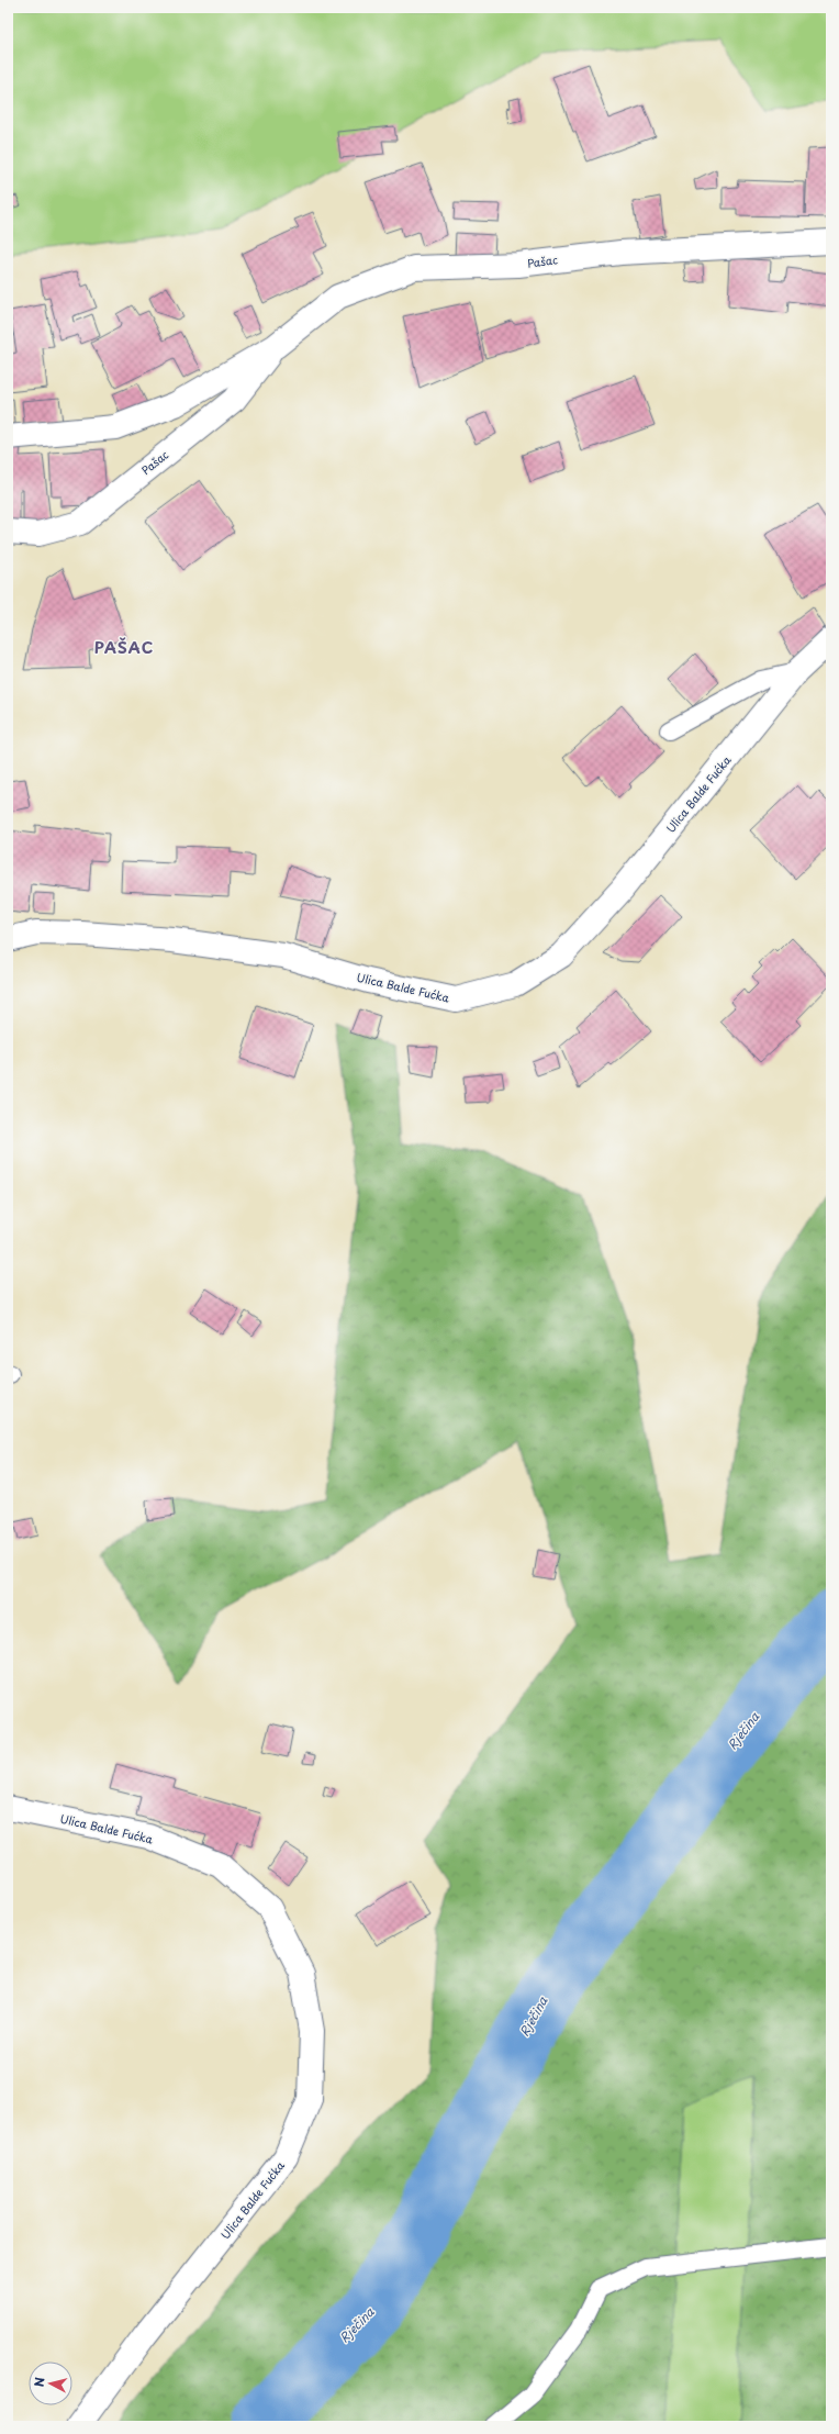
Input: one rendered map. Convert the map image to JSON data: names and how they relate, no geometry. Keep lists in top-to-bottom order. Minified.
{"streets":{"main road":["Pašac","Ulica Balde Fućka"]},"districts":["PAŠAC"],"water":["Rječina"],"north":"left"}
